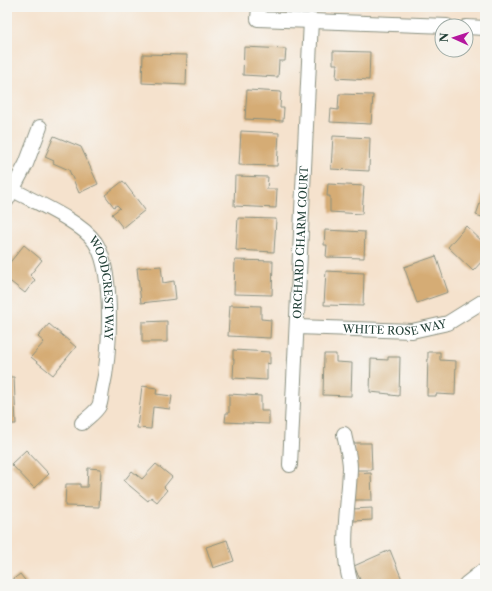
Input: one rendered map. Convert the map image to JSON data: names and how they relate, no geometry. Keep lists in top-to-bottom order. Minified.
{"streets":{"street":["ORCHARD CHARM COURT","WOODCREST WAY","WHITE ROSE WAY"]},"crossings":[["ORCHARD CHARM COURT","WHITE ROSE WAY"]],"north":"left"}
